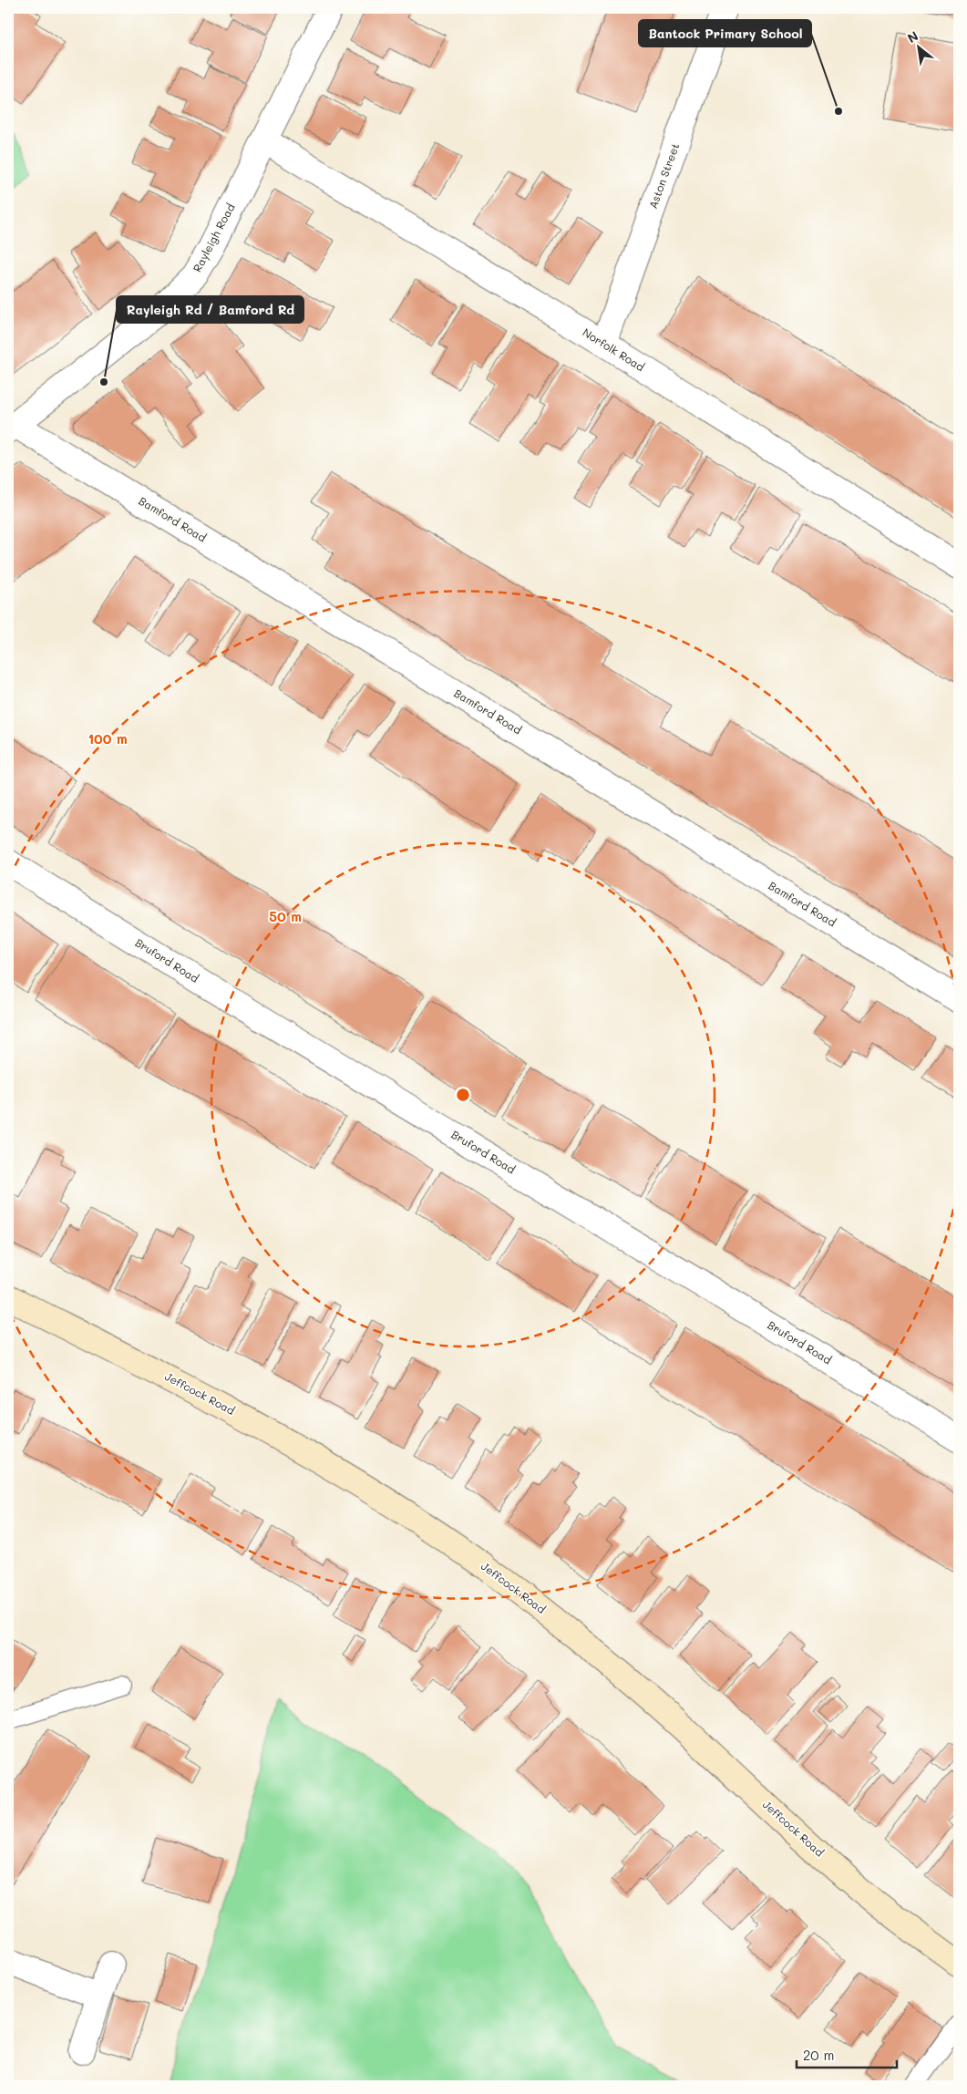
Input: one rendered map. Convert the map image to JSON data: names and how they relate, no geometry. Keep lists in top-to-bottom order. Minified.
{"streets":{"street":["Aston Street","Rayleigh Road","Norfolk Road","Bamford Road","Bruford Road","Jeffcock Road"]},"crossings":[["Aston Street","Norfolk Road"],["Rayleigh Road","Norfolk Road"],["Rayleigh Road","Bamford Road"]],"places":["Bantock Primary School","Rayleigh Rd / Bamford Rd"],"scale_bar":"20 m","north":"top left","rings":["100 m","50 m"]}
